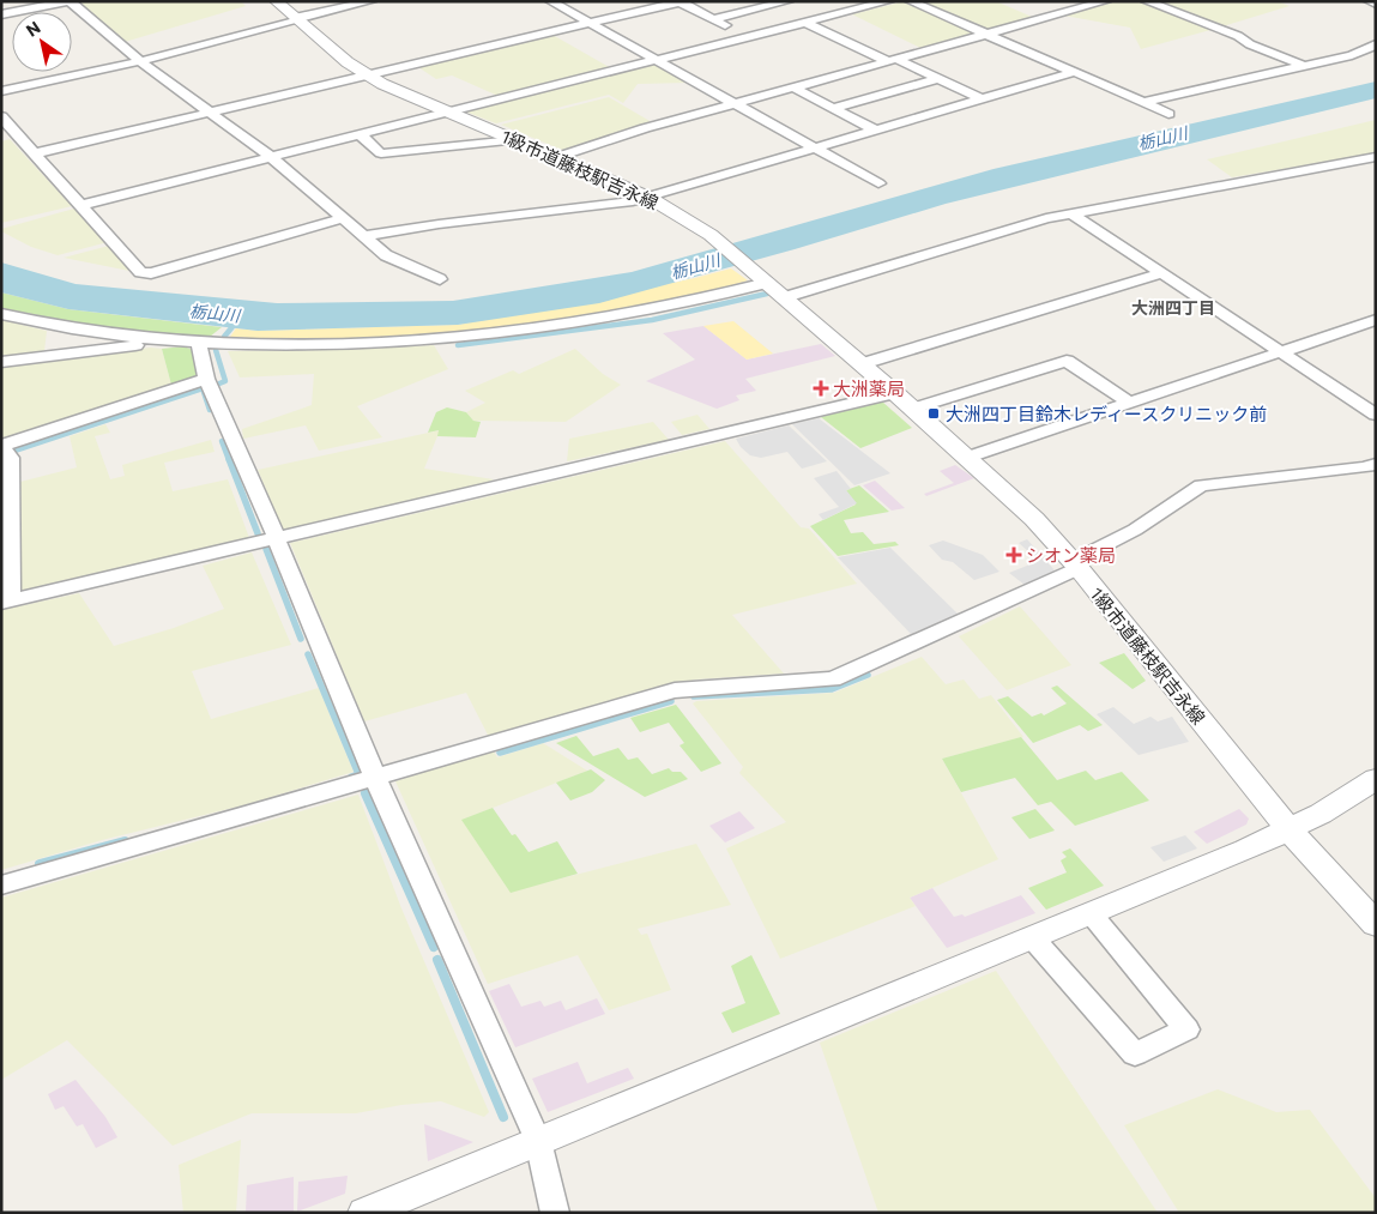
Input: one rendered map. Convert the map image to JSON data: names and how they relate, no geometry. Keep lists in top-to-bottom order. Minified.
{"streets":{"street":["1級市道藤枝駅吉永線"]},"districts":["大洲四丁目"],"water":["栃山川"],"places":{"health":["大洲薬局","シオン薬局"],"transit":["大洲四丁目鈴木レディースクリニック前"]},"north":"top left"}
